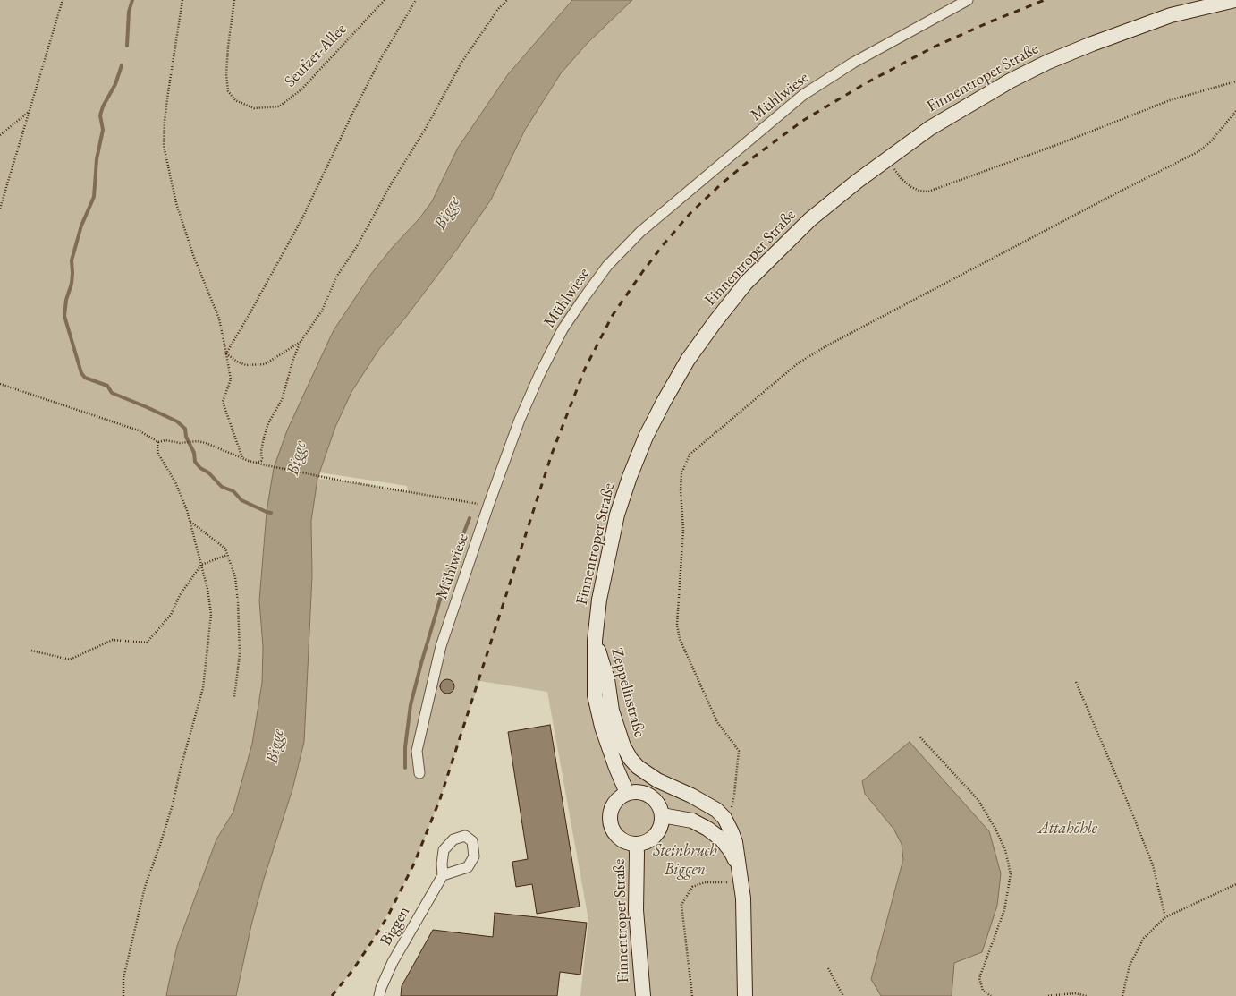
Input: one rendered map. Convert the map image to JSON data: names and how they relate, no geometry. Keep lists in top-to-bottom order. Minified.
{"streets":{"main road":["Finnentroper Straße","Zeppelinstraße"],"street":["Mühlwiese","Biggen"],"path":["Seufzer-Allee"]},"crossings":[["Finnentroper Straße","Zeppelinstraße"]],"water":["Bigge"],"parks":["Attahöhle","Steinbruch Biggen"]}
